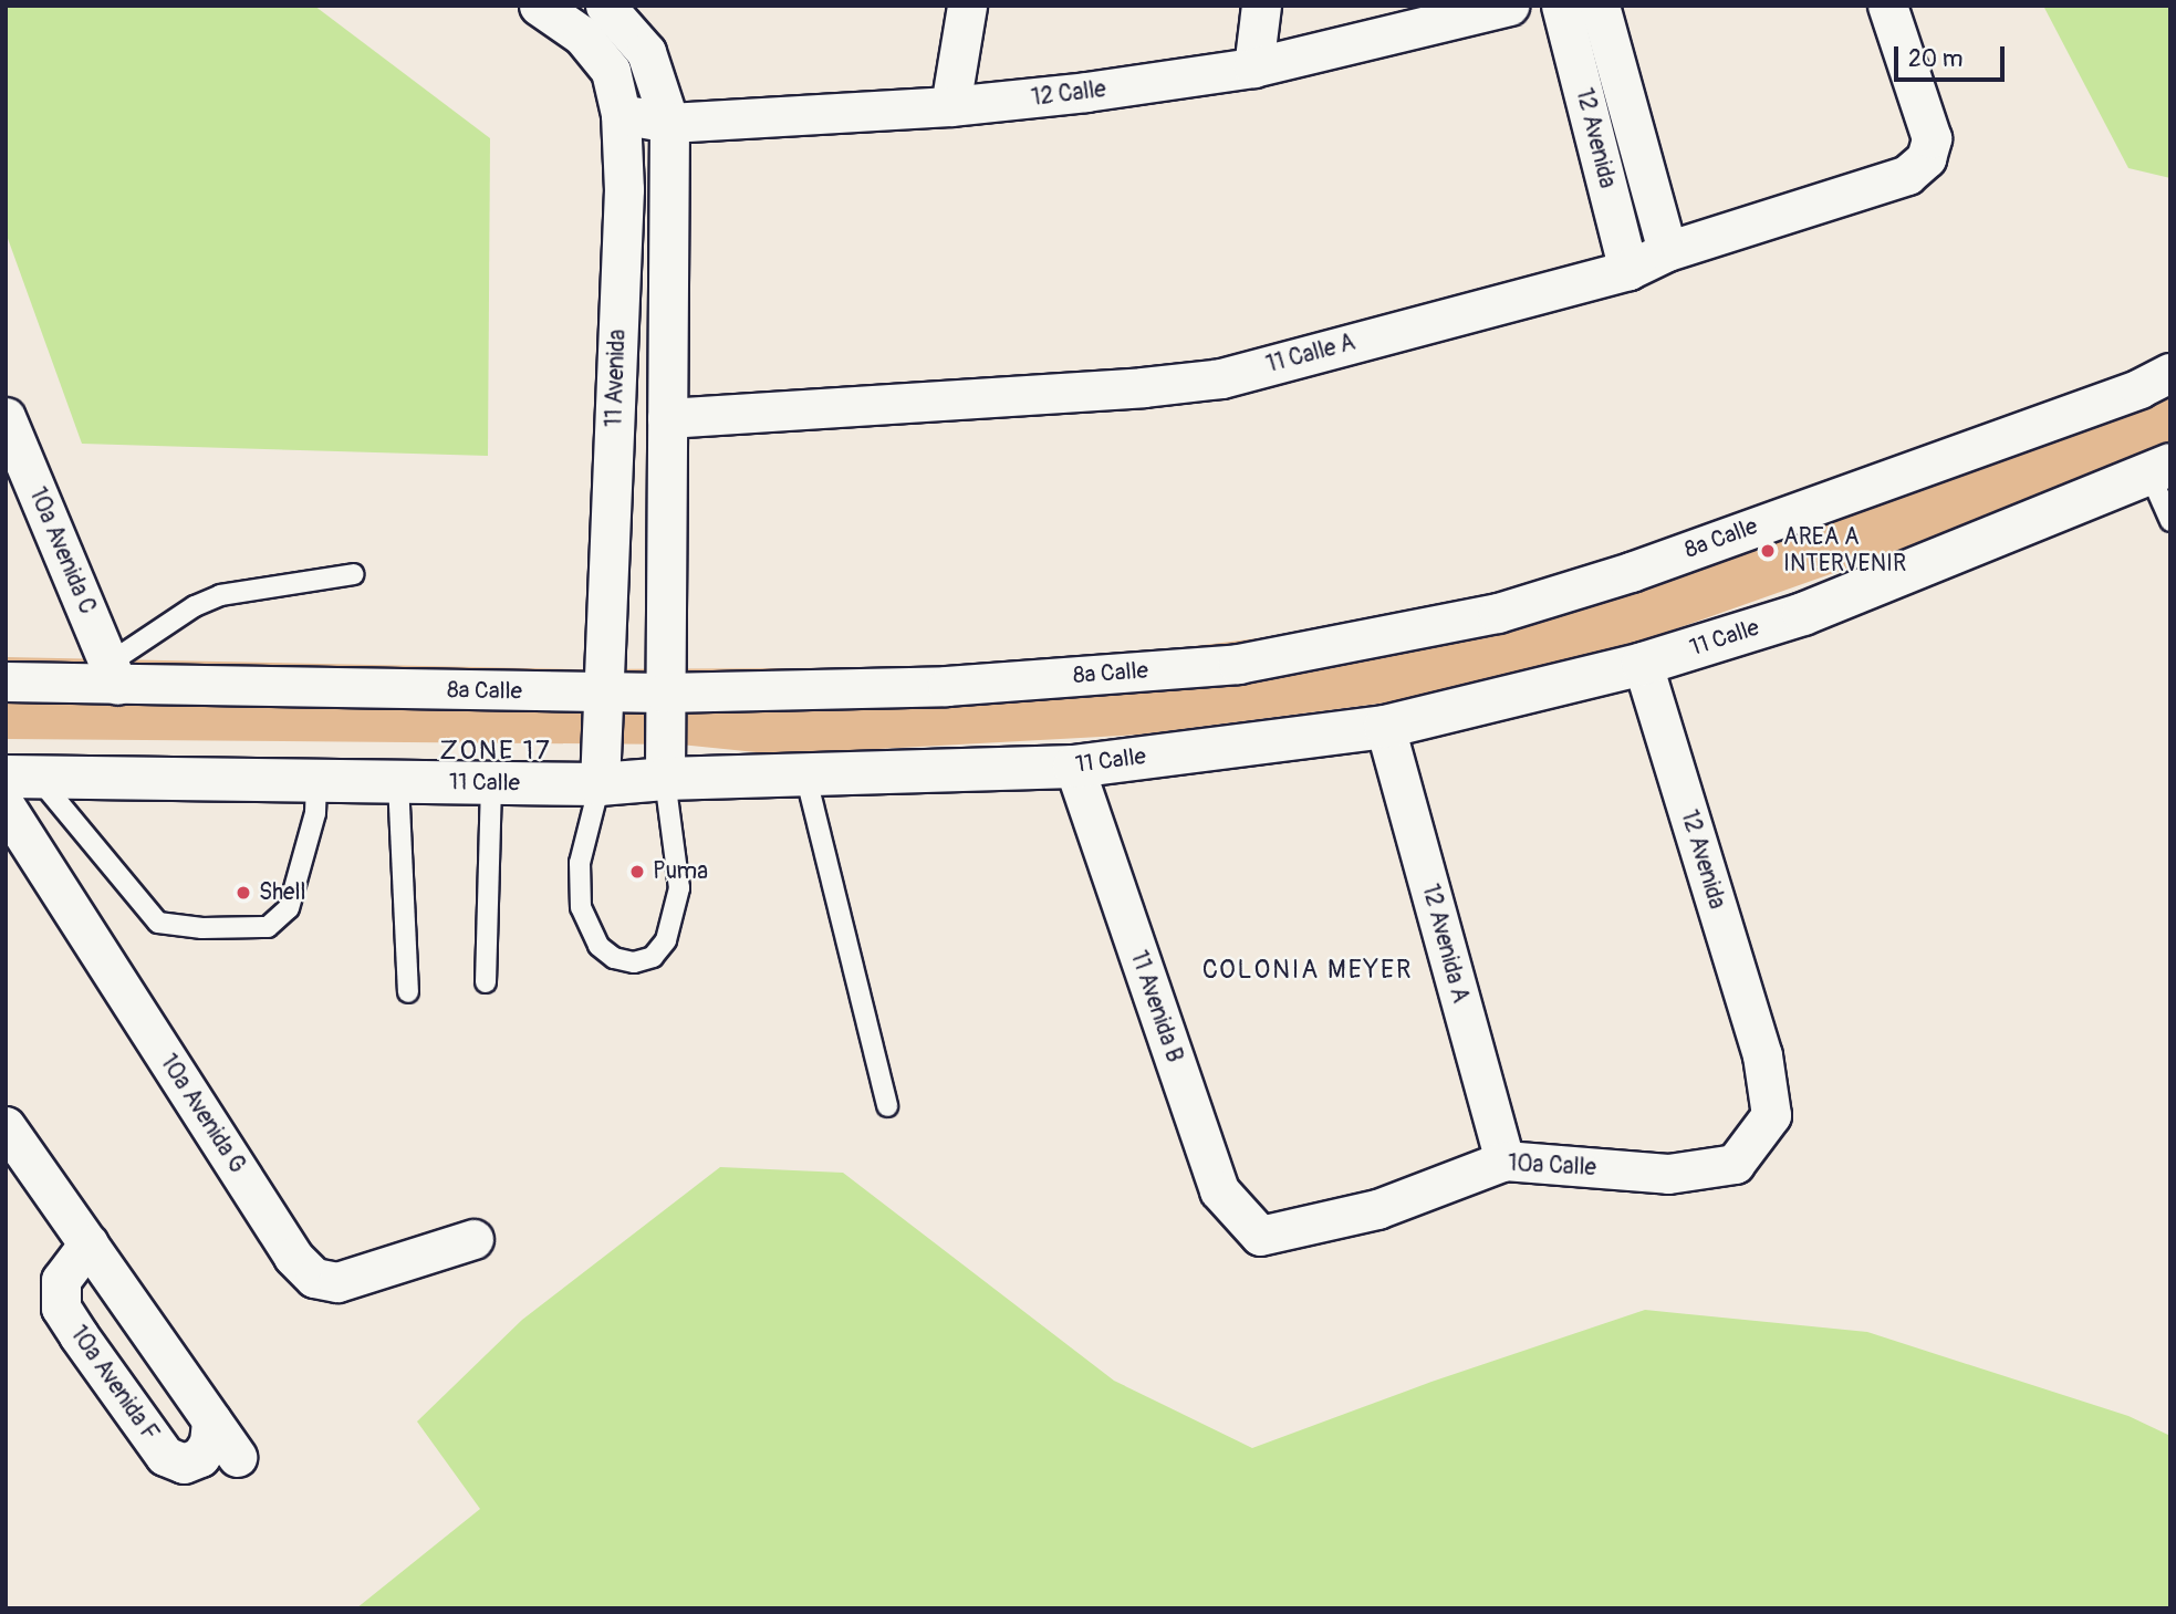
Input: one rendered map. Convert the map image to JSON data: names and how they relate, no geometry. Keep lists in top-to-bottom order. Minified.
{"streets":{"street":["12 Calle","12 Avenida","11 Calle A","11 Avenida","8a Calle","10a Avenida C","11 Calle","12 Avenida A","11 Avenida B","10a Avenida G","10a Calle","10a Avenida F"]},"crossings":[["12 Calle","11 Avenida"],["12 Avenida","11 Calle A"],["12 Avenida","11 Calle"],["12 Avenida","10a Calle"],["11 Avenida","8a Calle"],["11 Avenida","11 Calle"],["8a Calle","10a Avenida C"],["11 Calle","12 Avenida A"],["11 Calle","11 Avenida B"],["12 Avenida A","10a Calle"],["11 Avenida B","10a Calle"]],"districts":["ZONE 17","COLONIA MEYER"],"places":["AREA A INTERVENIR","Puma","Shell"],"scale_bar":"20 m"}
